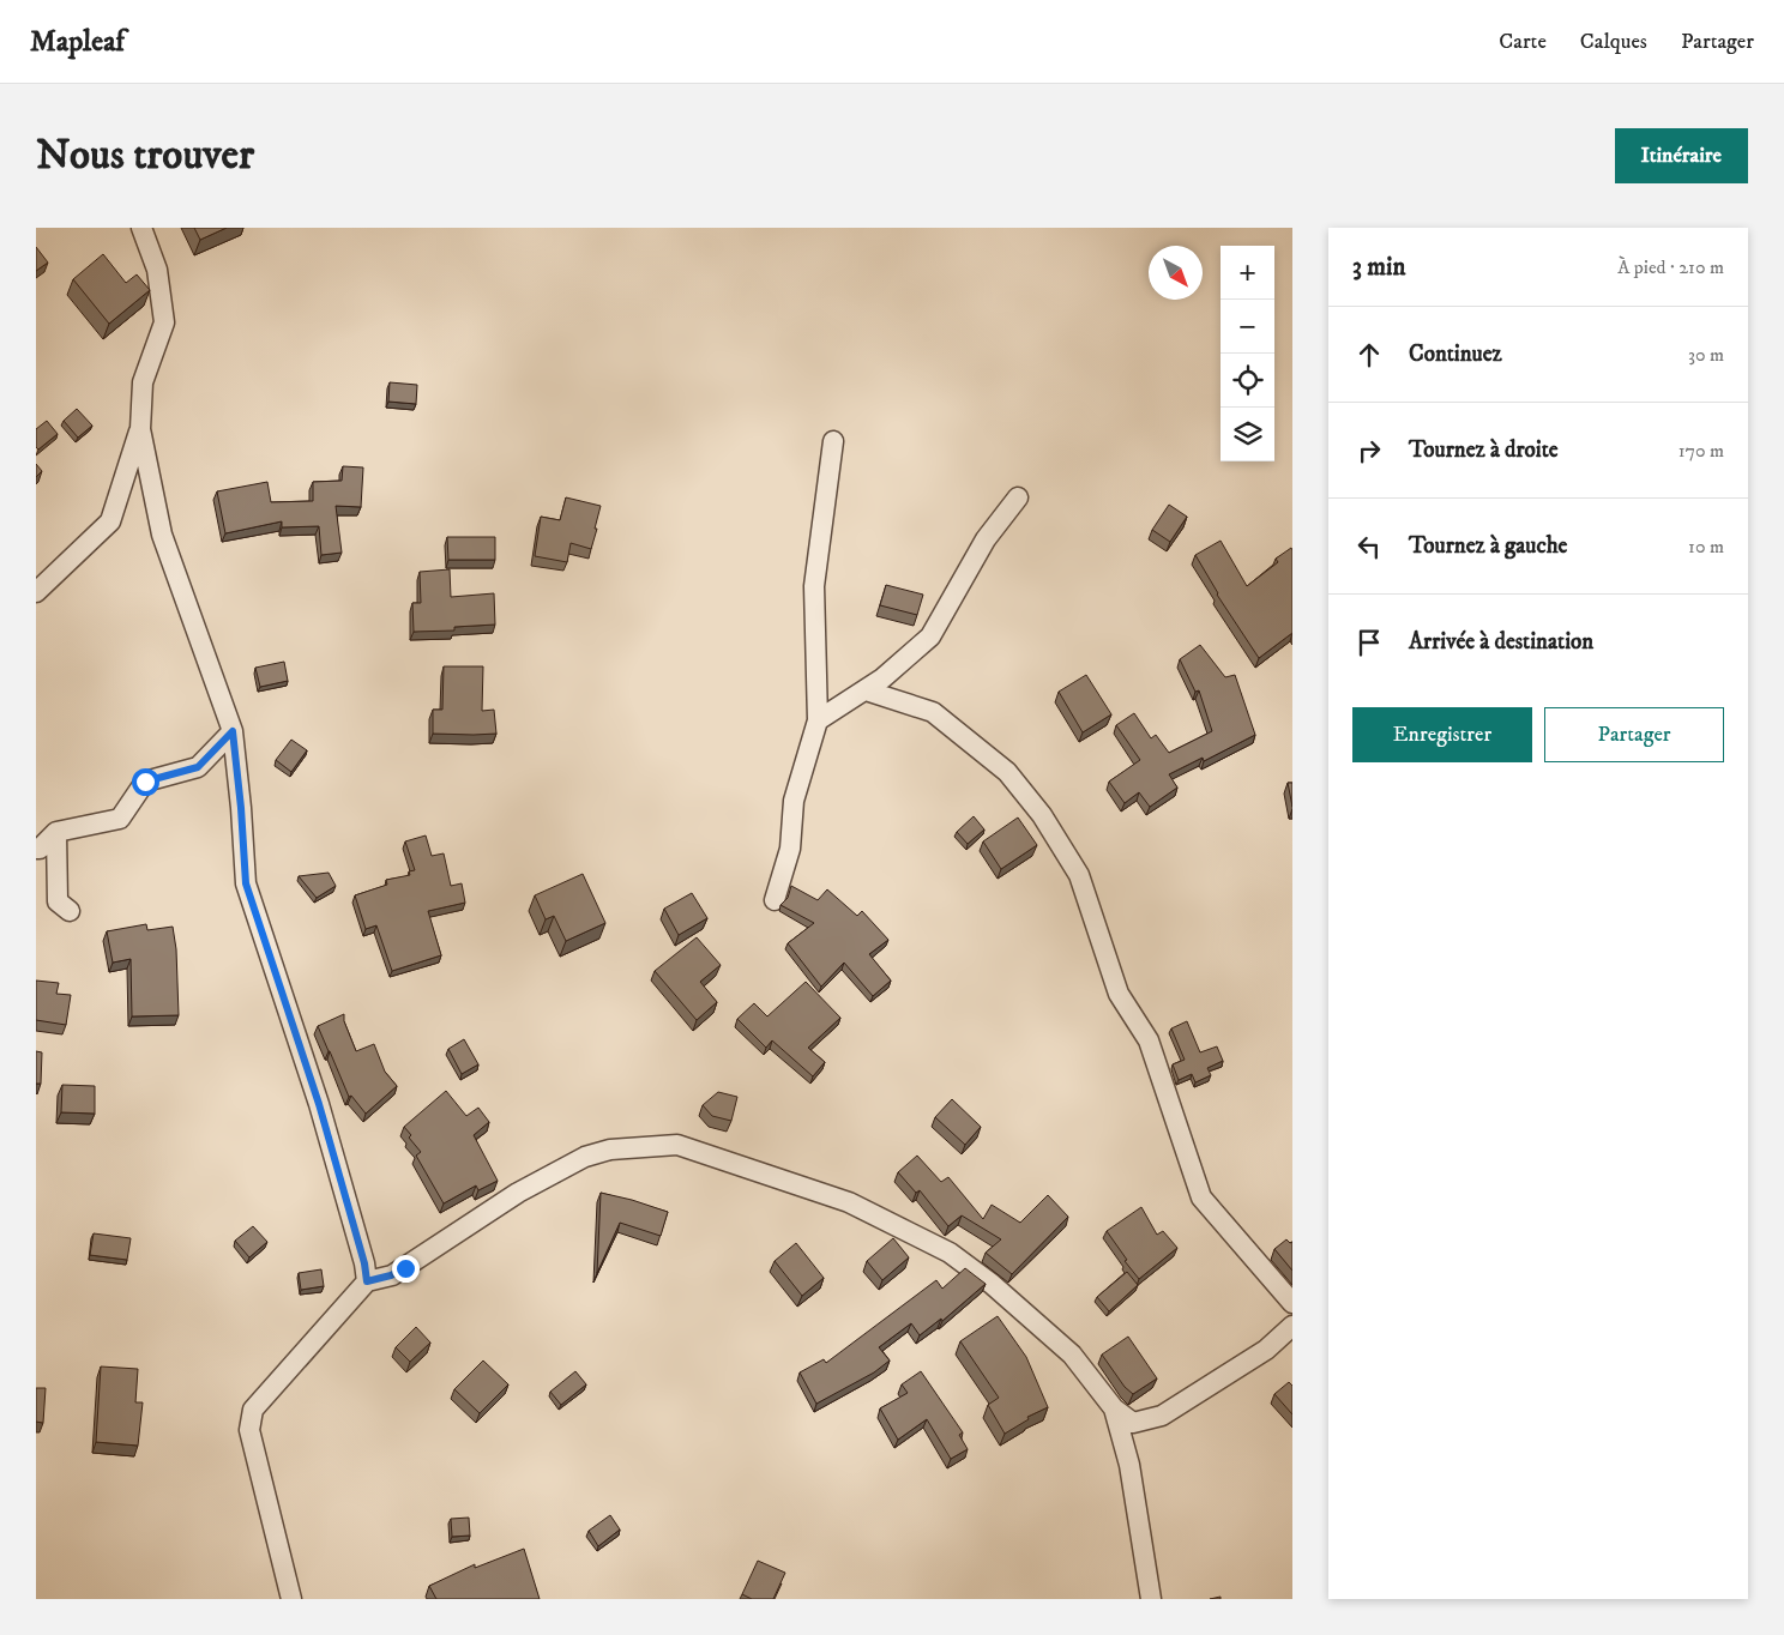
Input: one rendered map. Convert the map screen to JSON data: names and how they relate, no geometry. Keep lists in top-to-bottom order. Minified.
{"north":"bottom right","page":{"header":"Mapleaf","nav":["Carte","Calques","Partager"],"buttons":["Itinéraire",["Enregistrer","Partager"]],"title":"Nous trouver","heading":["3 min","À pied · 210 m"],"map_buttons":["+","−"],"list":[["Continuez","30 m"],["Tournez à droite","170 m"],["Tournez à gauche","10 m"],"Arrivée à destination"]}}
